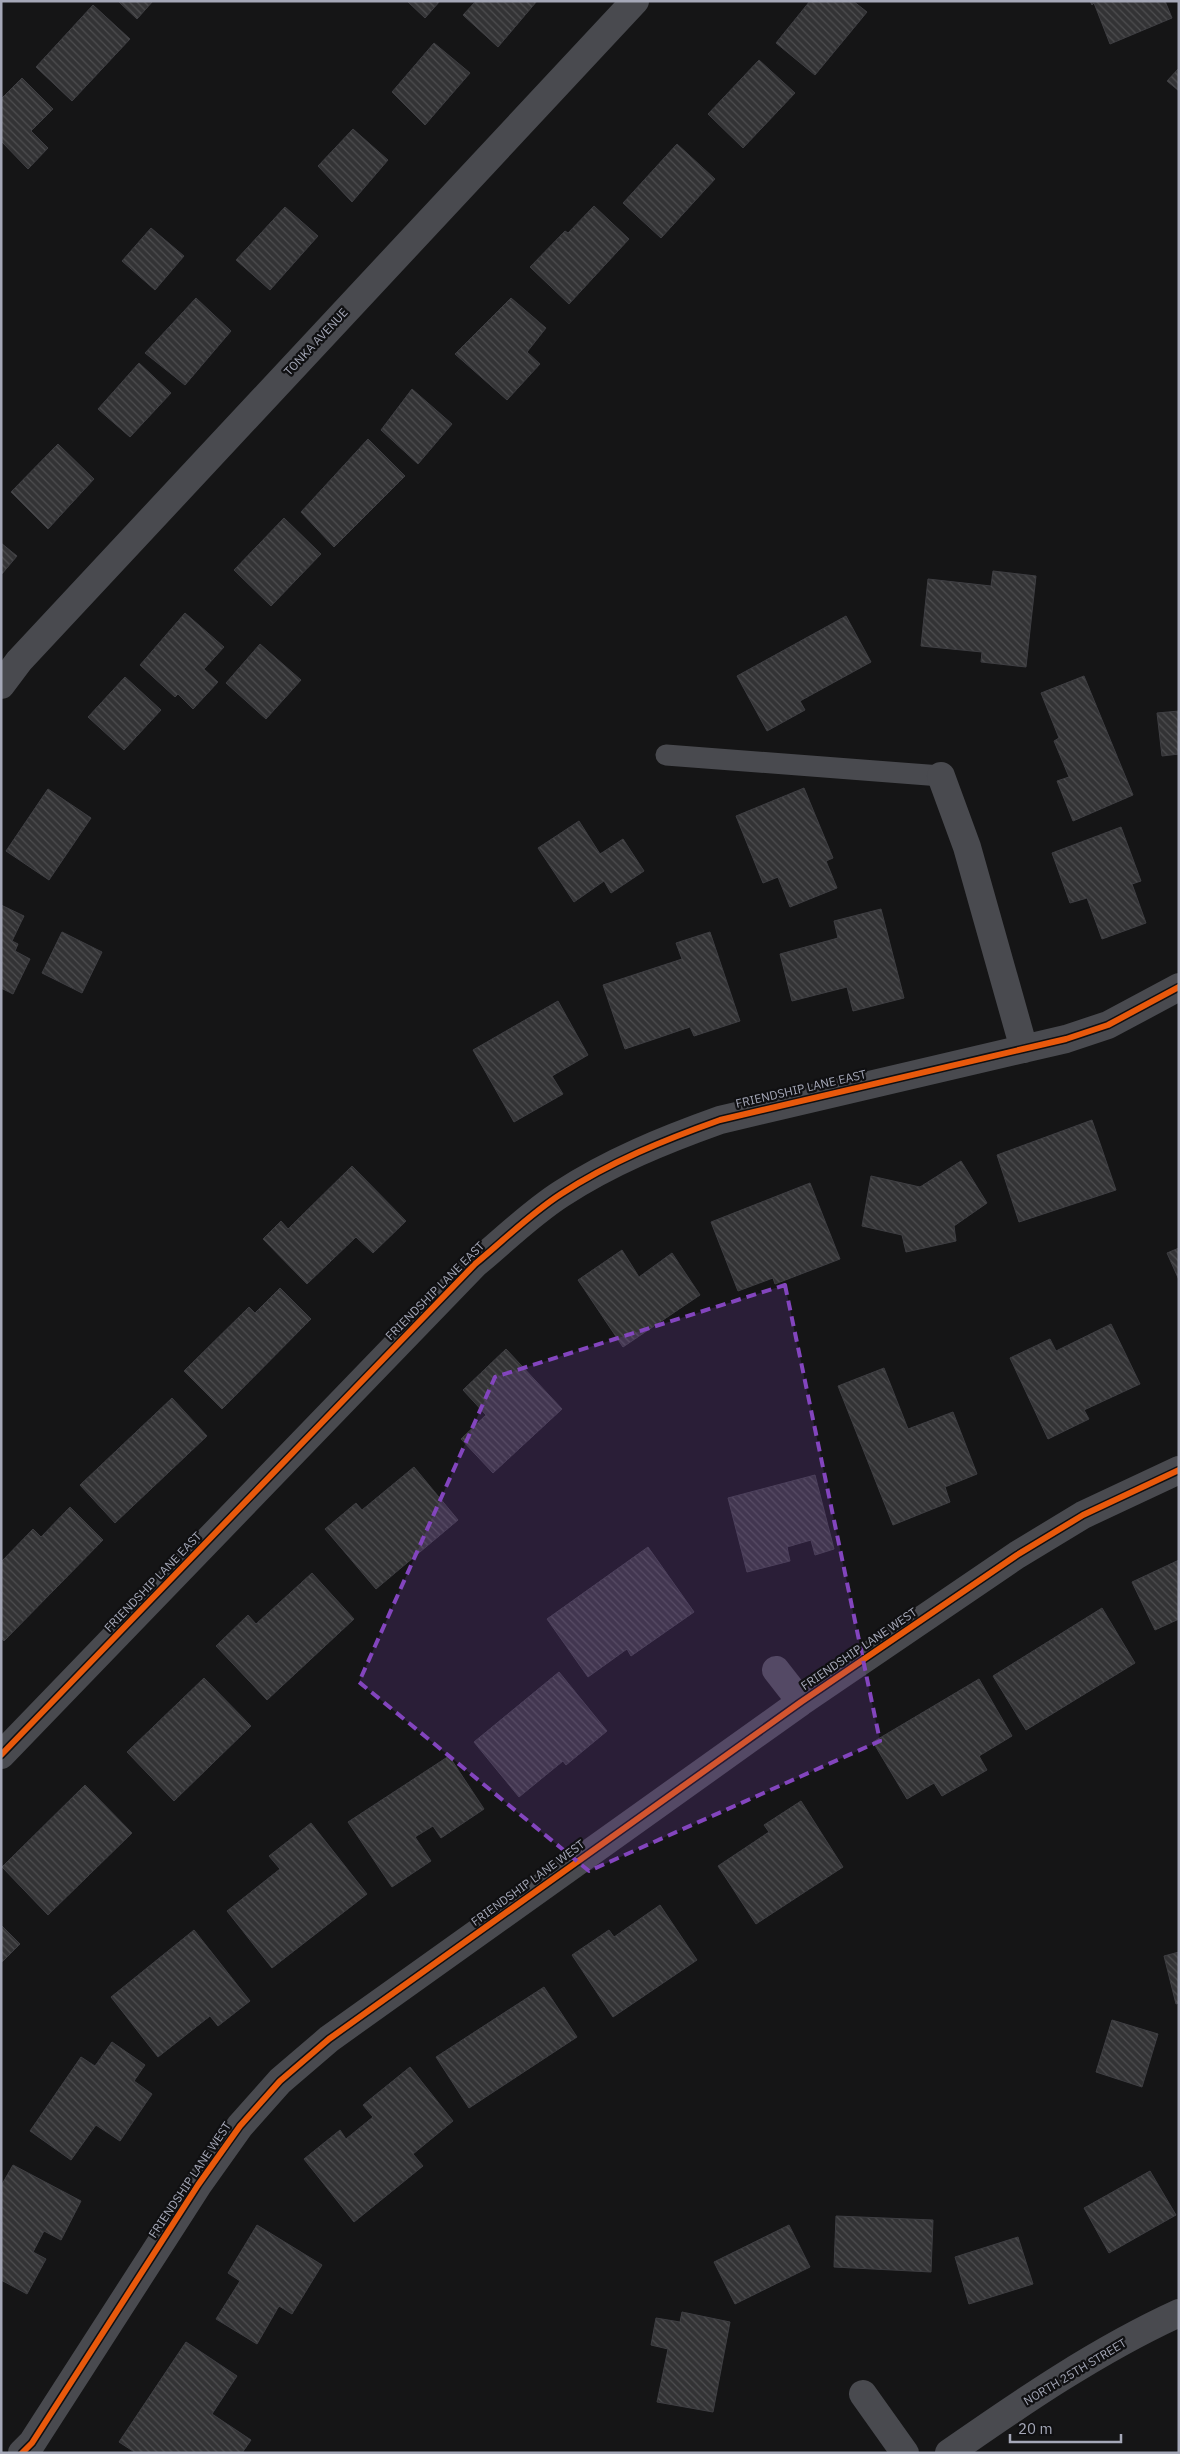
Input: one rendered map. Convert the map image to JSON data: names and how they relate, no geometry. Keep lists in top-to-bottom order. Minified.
{"streets":{"street":["TONKA AVENUE","FRIENDSHIP LANE EAST","FRIENDSHIP LANE WEST","NORTH 25TH STREET"]},"scale_bar":"20 m"}
